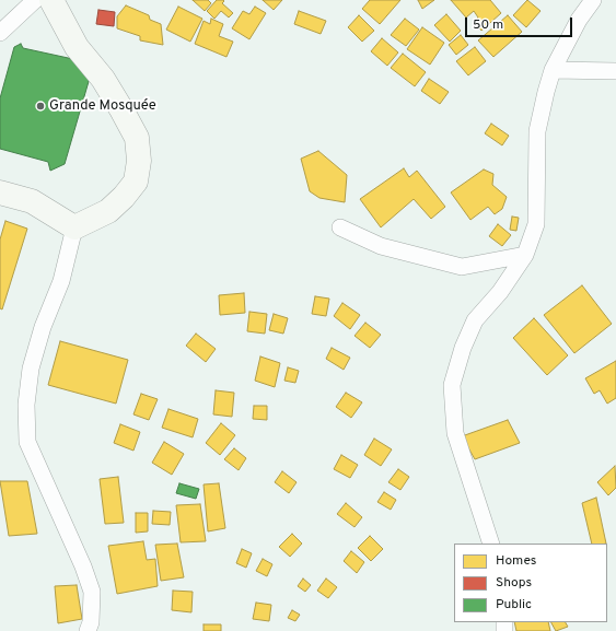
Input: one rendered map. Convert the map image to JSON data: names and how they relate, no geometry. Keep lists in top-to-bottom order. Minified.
{"places":["Grande Mosquée"],"legend":["Homes","Shops","Public"],"scale_bar":"50 m"}
